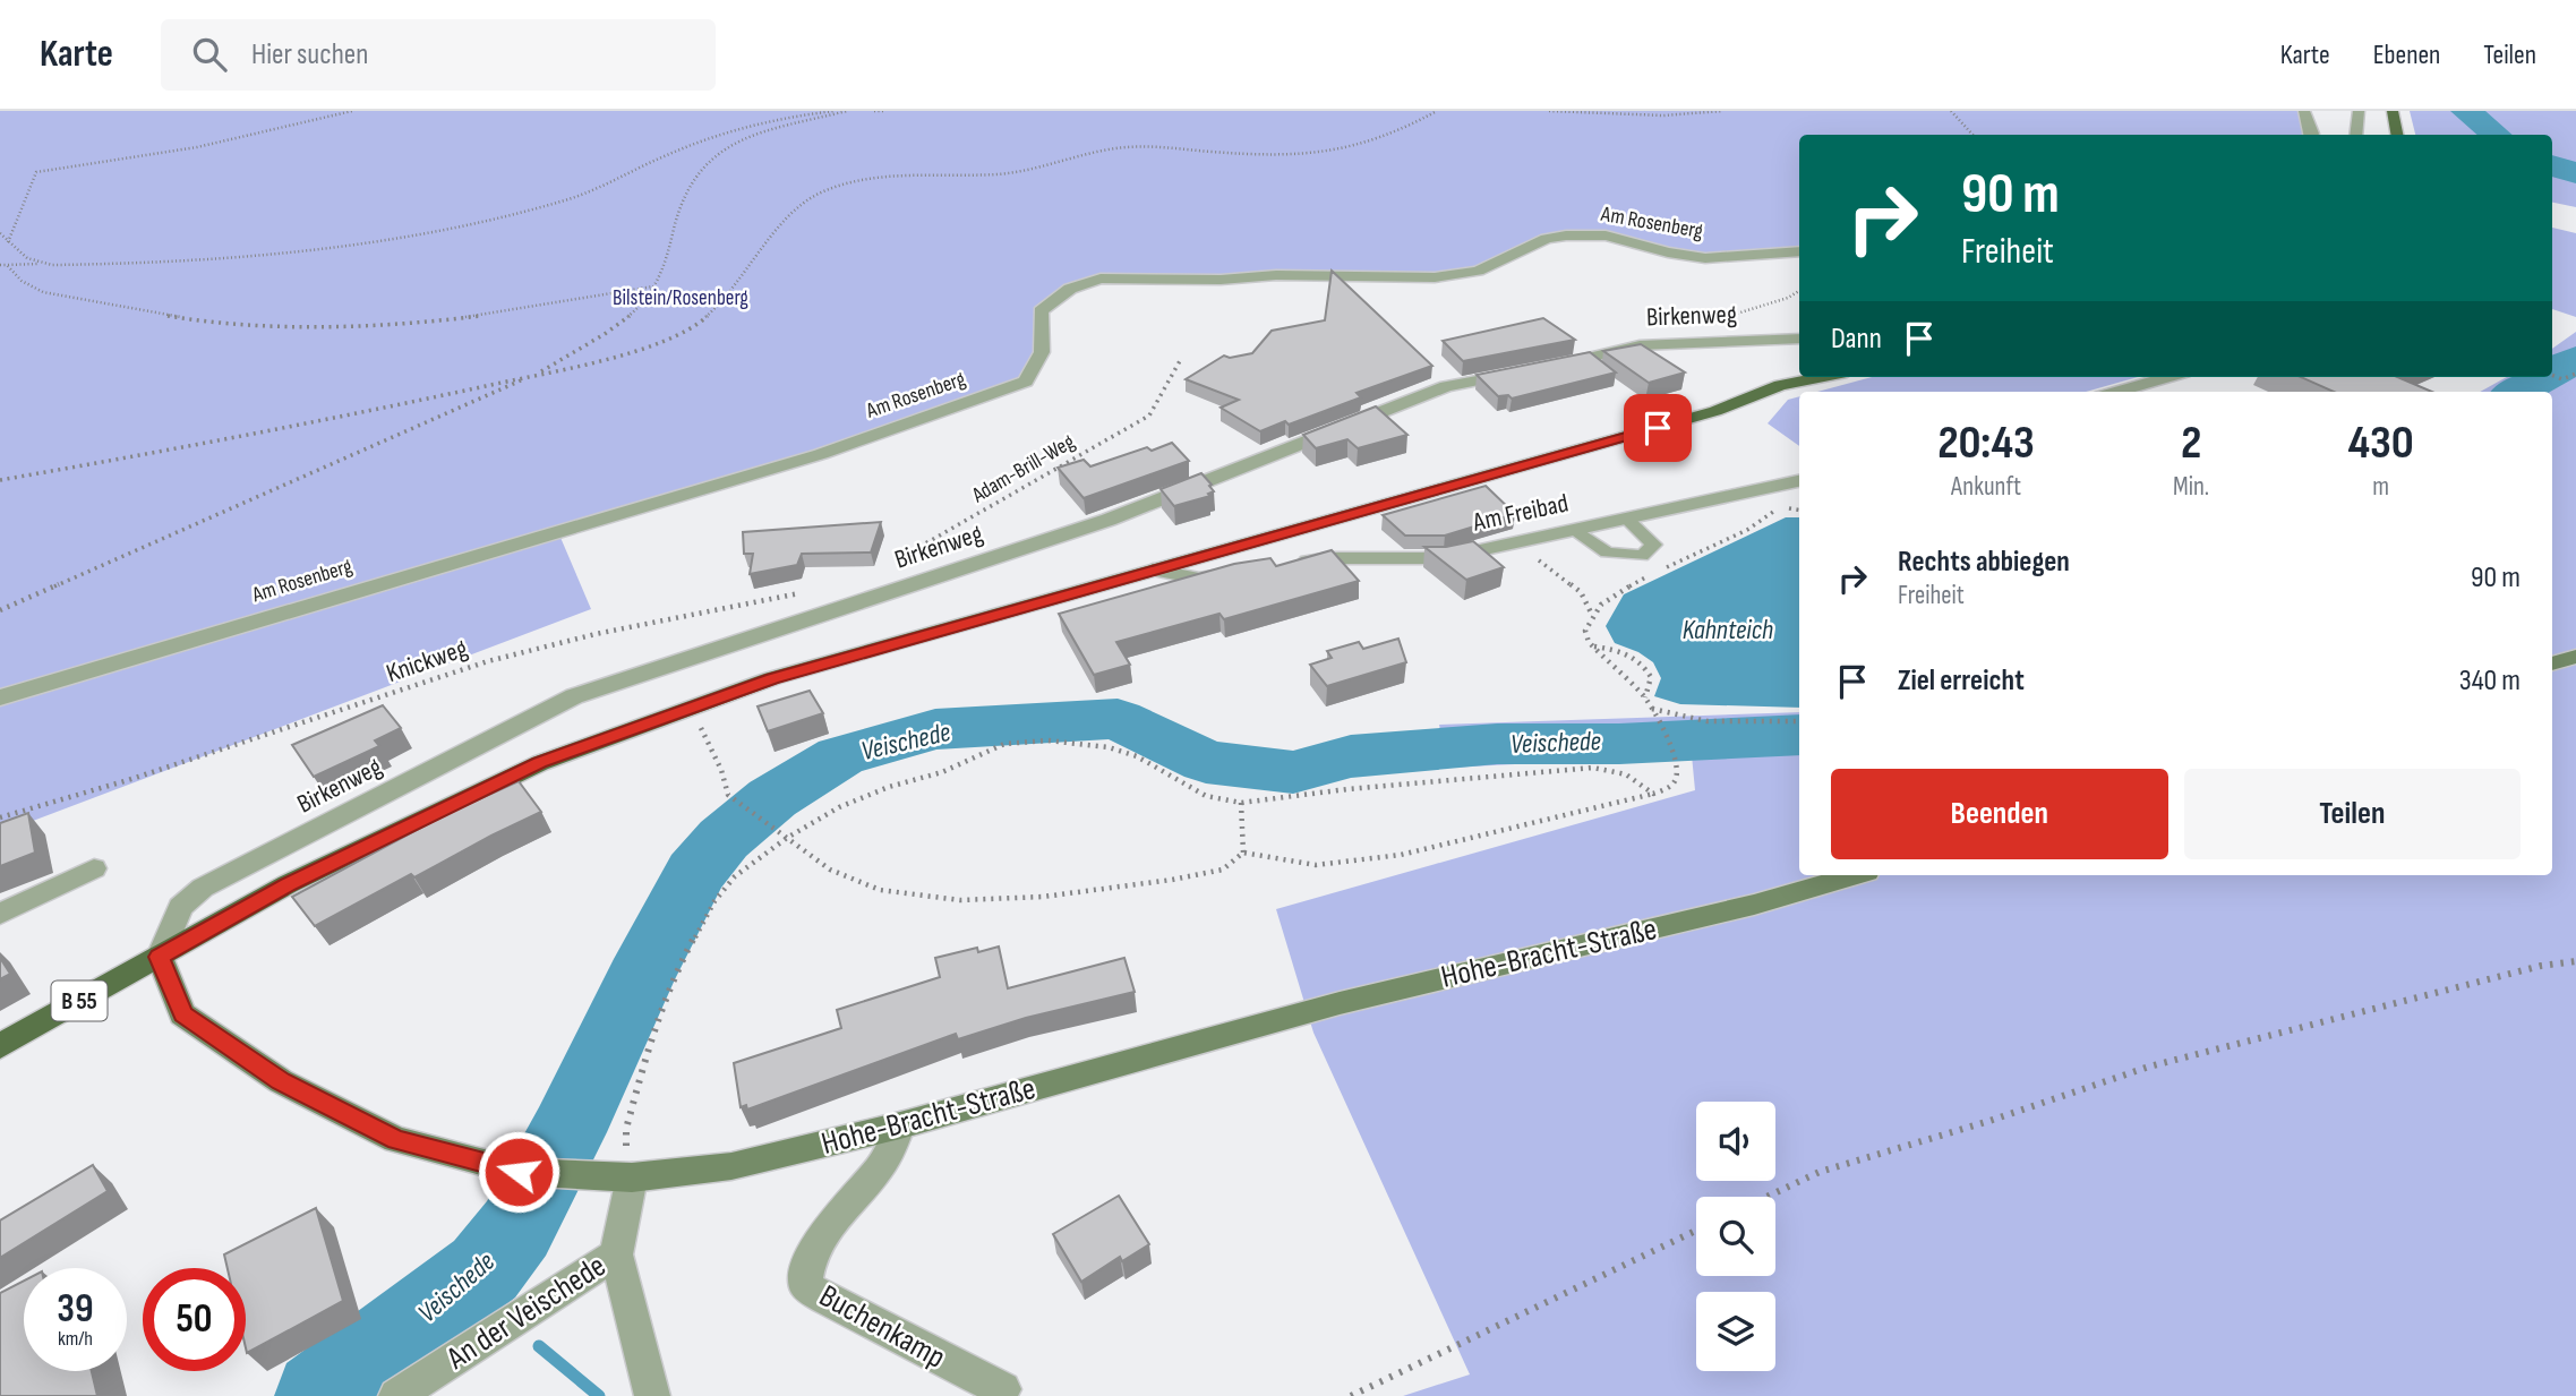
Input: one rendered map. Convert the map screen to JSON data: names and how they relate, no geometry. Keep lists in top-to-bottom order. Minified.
{"streets":{"main road":["Hohe-Bracht-Straße","B 55"],"street":["Am Rosenberg","Birkenweg","Am Freibad","An der Veischede","Buchenkamp"],"path":["Adam-Brill-Weg","Knickweg"]},"crossings":[["Birkenweg","Adam-Brill-Weg"],["Birkenweg","Hohe-Bracht-Straße"],["Birkenweg","B 55"],["Hohe-Bracht-Straße","B 55"],["Hohe-Bracht-Straße","Buchenkamp"]],"water":["Kahnteich","Veischede"],"parks":["Bilstein/Rosenberg"],"page":{"header":"Karte","search":"Hier suchen","nav":["Karte","Ebenen","Teilen"],"turn":["90 m","Freiheit"],"then":"Dann","eta":["20:43","Ankunft","2","Min.","430","m"],"list":[{"name":"Rechts abbiegen","note":"Freiheit","value":"90 m"},{"name":"Ziel erreicht","value":"340 m"}],"buttons":["Beenden","Teilen"],"speed":"39 km/h","limit":"50"}}
